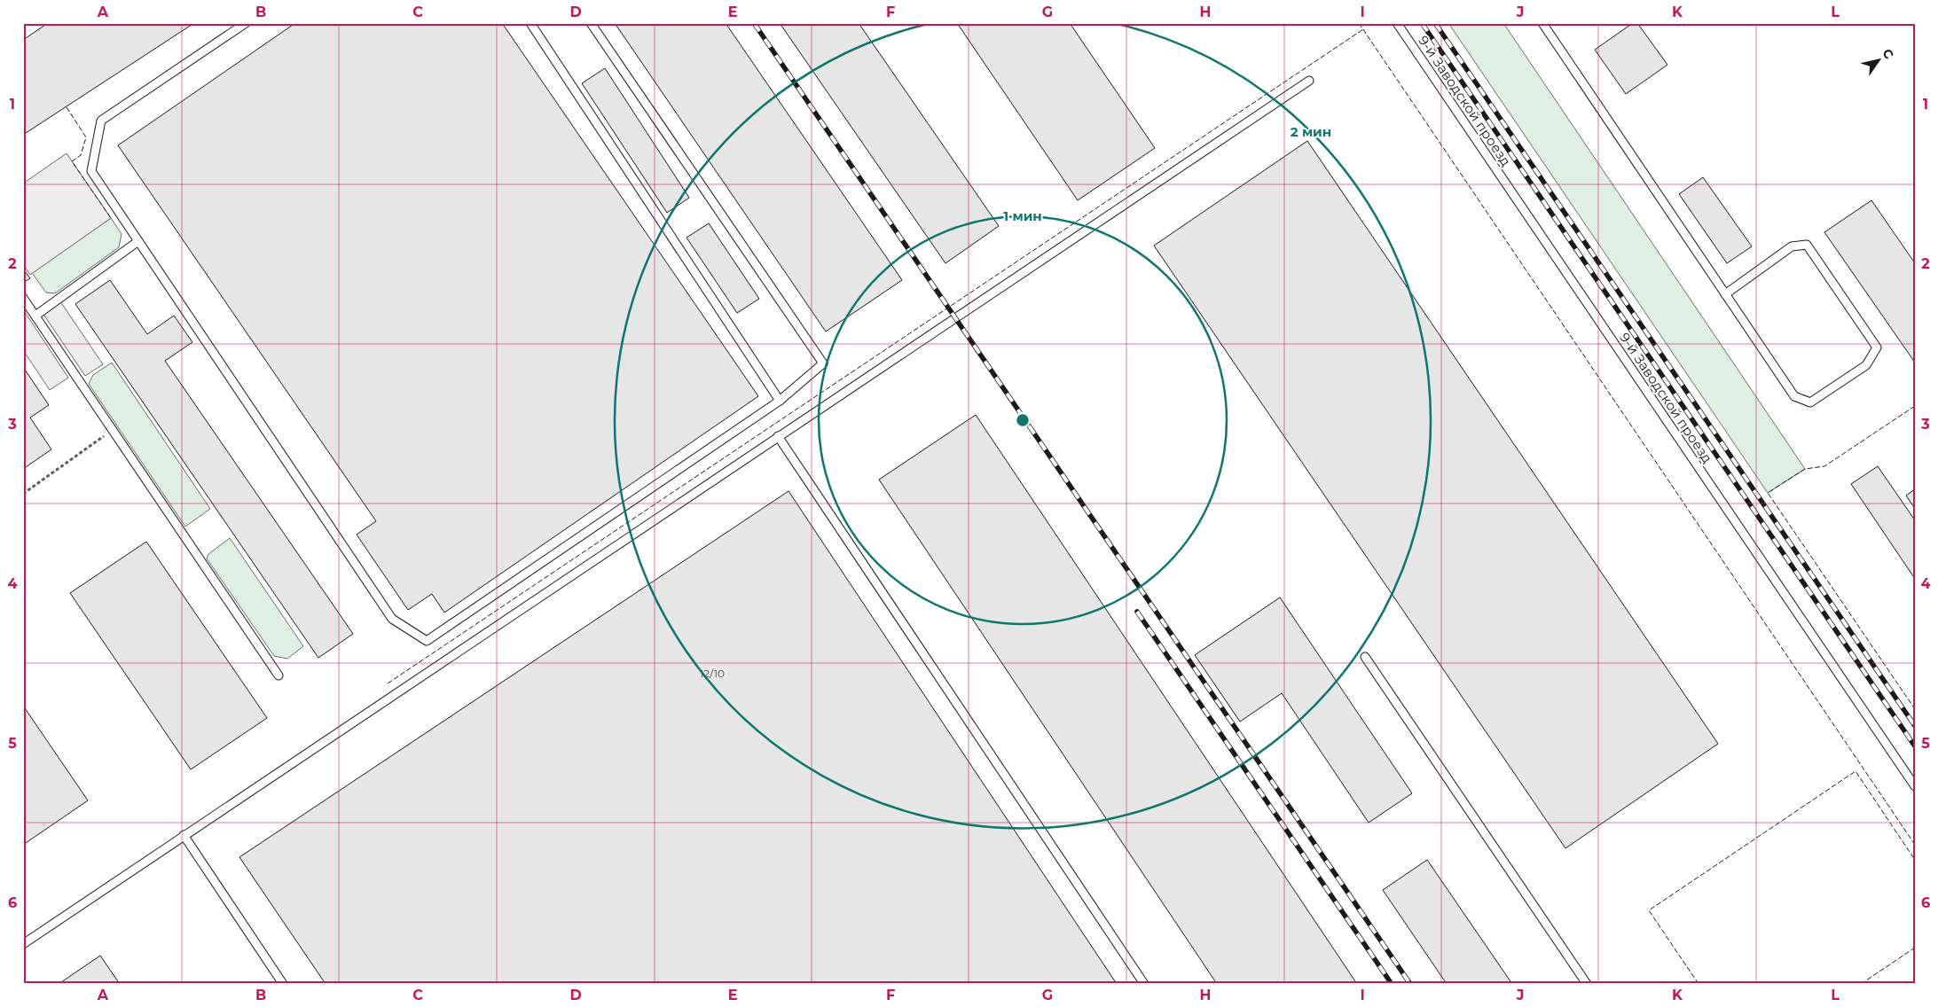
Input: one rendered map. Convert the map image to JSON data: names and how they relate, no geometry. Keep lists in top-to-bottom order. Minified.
{"streets":{"lane":["9-й Заводской проезд"]},"house_numbers":["12/10"],"north":"top right","grid":{"columns":["A","B","C","D","E","F","G","H","I","J","K","L"],"rows":["1","2","3","4","5","6"]},"rings":["2 мин","1 мин"]}
